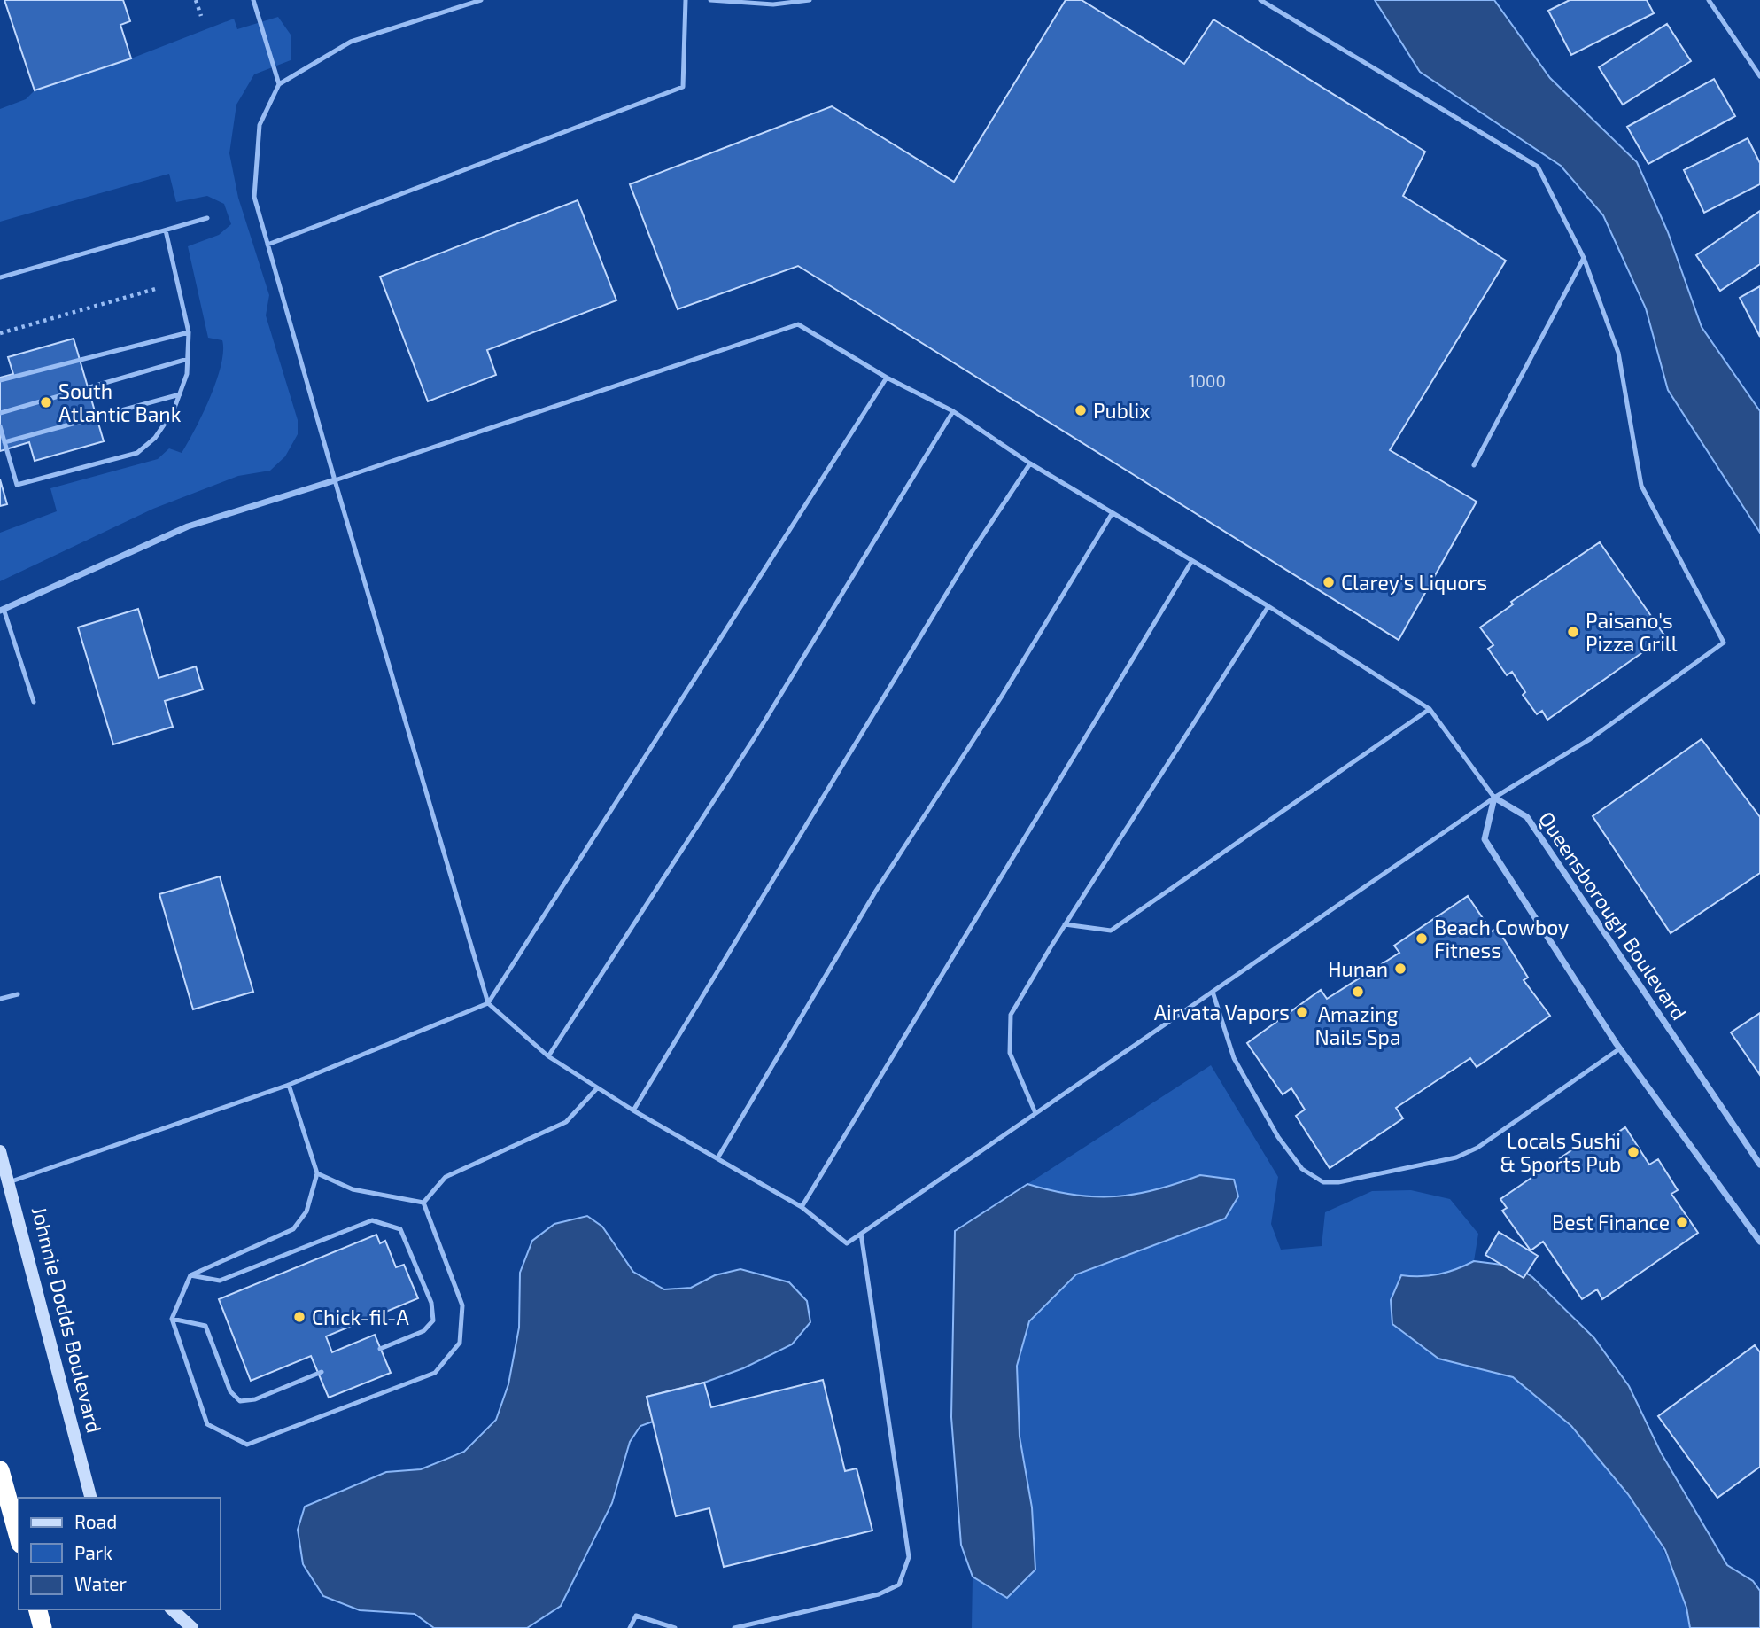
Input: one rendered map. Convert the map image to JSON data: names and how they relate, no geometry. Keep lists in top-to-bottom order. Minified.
{"streets":{"street":["Queensborough Boulevard","Johnnie Dodds Boulevard"]},"places":["South Atlantic Bank","Publix","Clarey's Liquors","Paisano's Pizza Grill","Beach Cowboy Fitness","Hunan","Amazing Nails Spa","Airvata Vapors","Locals Sushi & Sports Pub","Best Finance","Chick-fil-A"],"house_numbers":["1000"],"legend":["Road","Park","Water"]}
